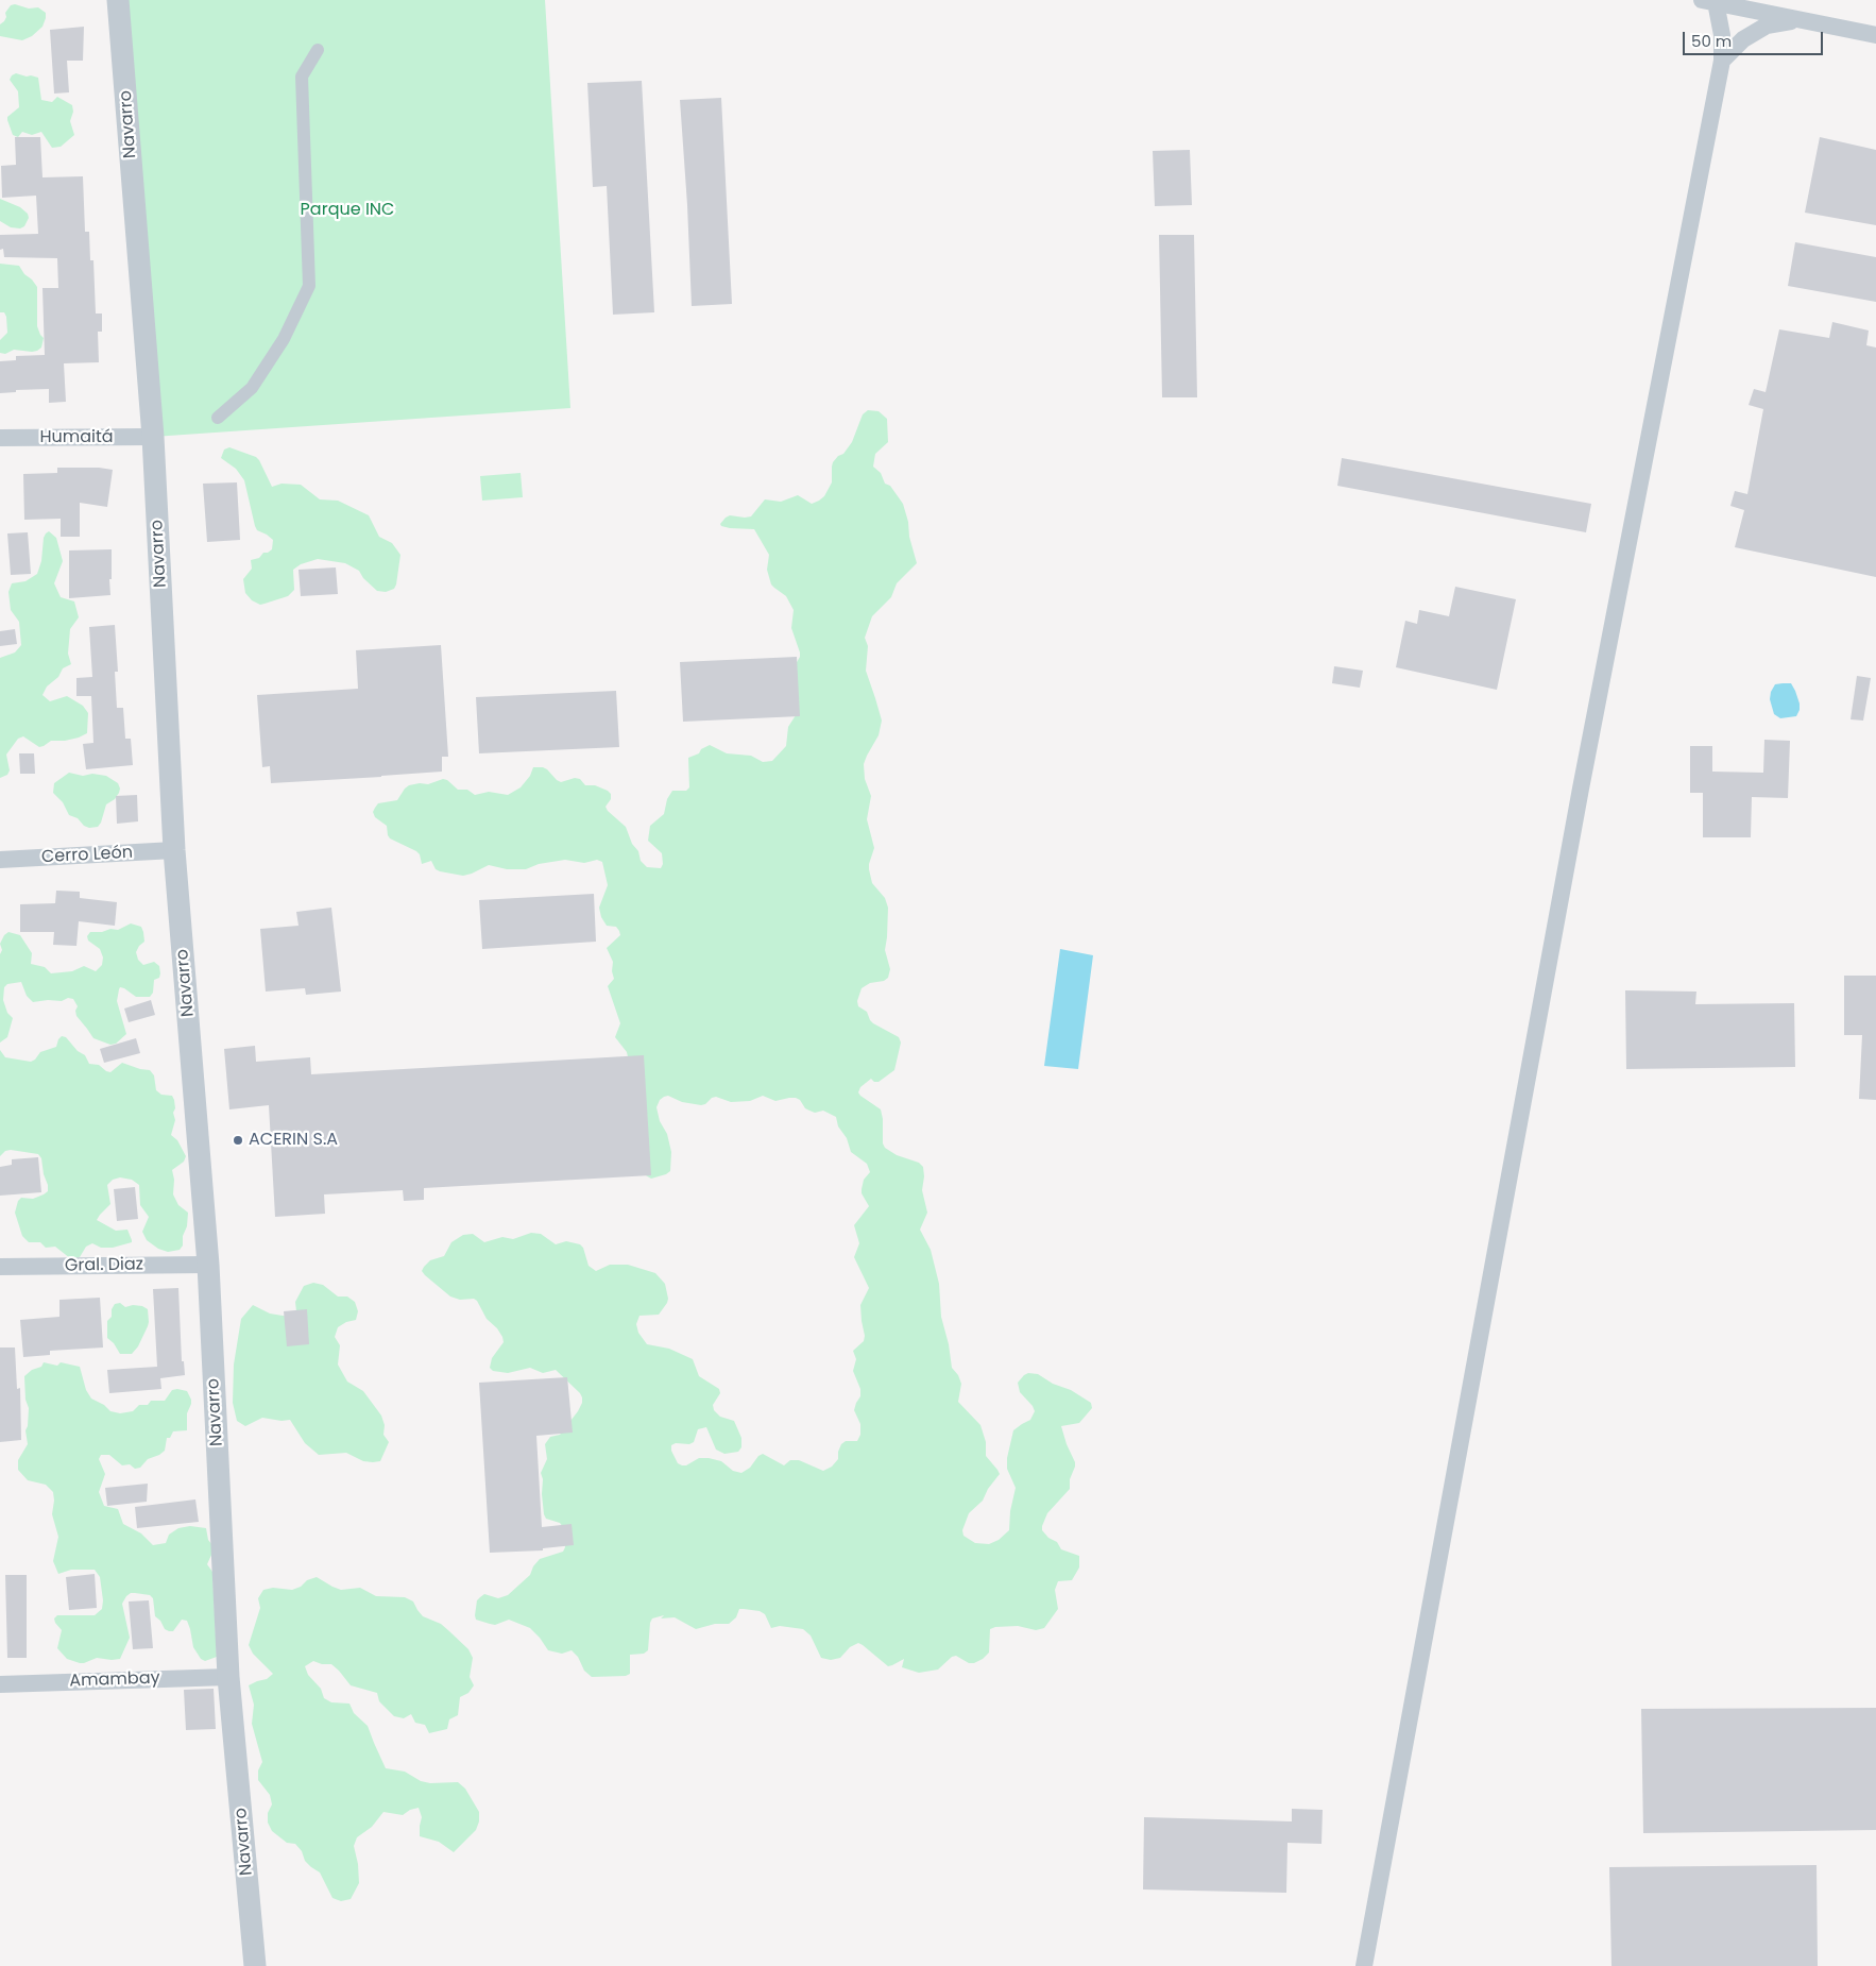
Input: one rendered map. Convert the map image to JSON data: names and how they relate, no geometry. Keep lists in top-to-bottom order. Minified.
{"streets":{"street":["Navarro","Humaitá","Cerro León","Gral. Diaz","Amambay"]},"crossings":[["Navarro","Humaitá"],["Navarro","Cerro León"],["Navarro","Gral. Diaz"],["Navarro","Amambay"]],"parks":["Parque INC"],"places":["ACERIN S.A"],"scale_bar":"50 m"}
